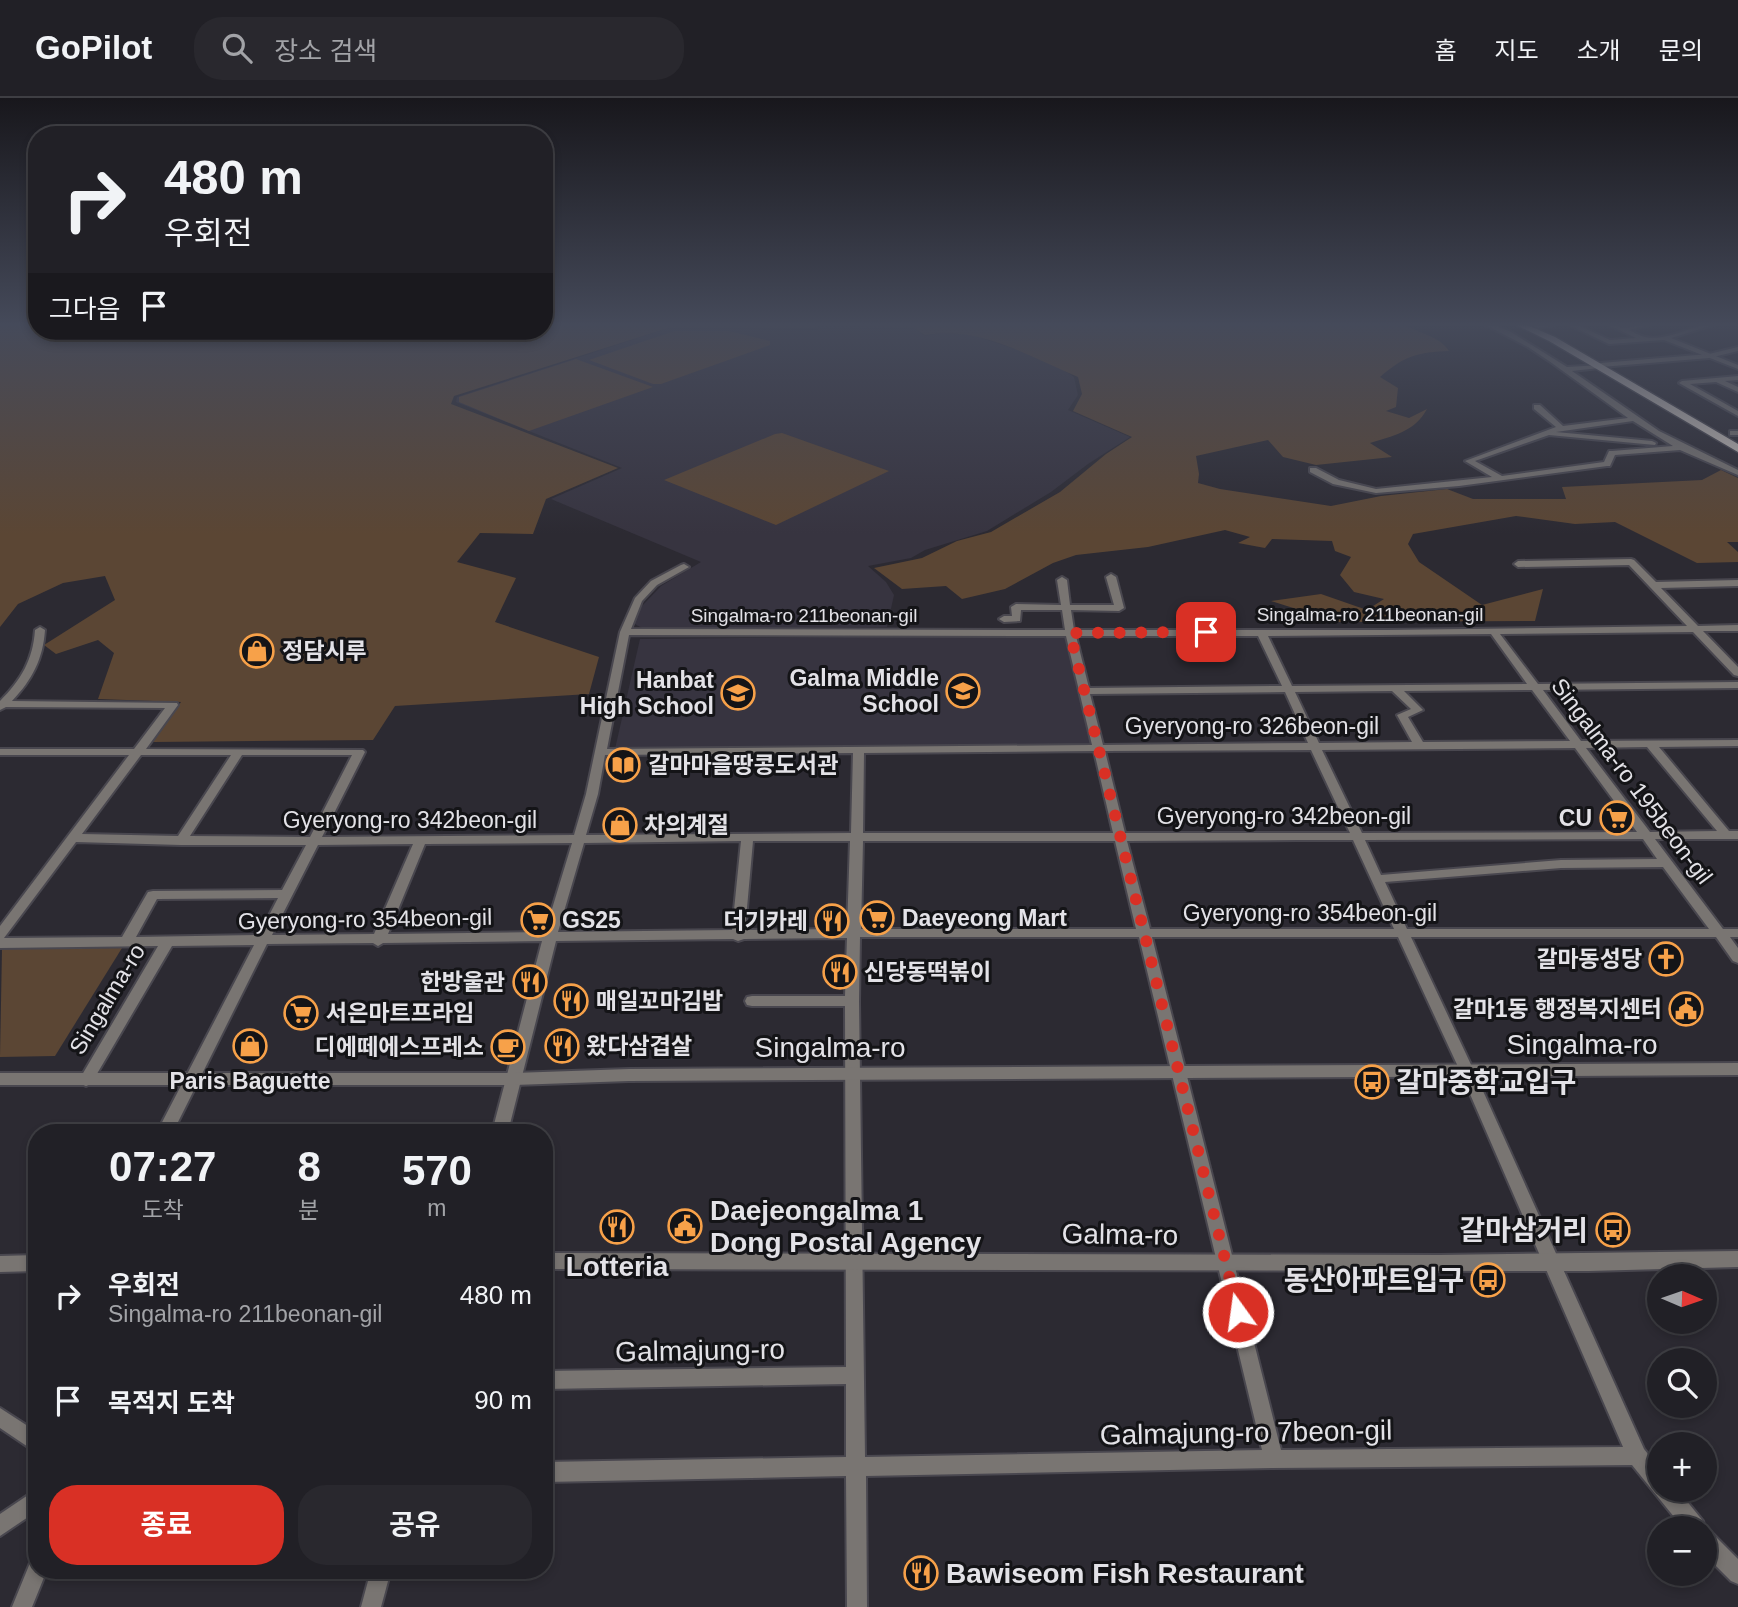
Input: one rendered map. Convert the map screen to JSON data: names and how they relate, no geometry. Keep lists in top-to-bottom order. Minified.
{"streets":{"street":["Singalma-ro 211beonan-gil","Gyeryong-ro 326beon-gil","Singalma-ro 195beon-gil","Gyeryong-ro 342beon-gil","Gyeryong-ro 354beon-gil","Singalma-ro","Galma-ro","Galmajung-ro","Galmajung-ro 7beon-gil"]},"crossings":[["Singalma-ro 211beonan-gil","Singalma-ro 195beon-gil"],["Gyeryong-ro 326beon-gil","Singalma-ro 195beon-gil"],["Singalma-ro 195beon-gil","Gyeryong-ro 342beon-gil"],["Singalma-ro 195beon-gil","Gyeryong-ro 354beon-gil"],["Gyeryong-ro 354beon-gil","Singalma-ro"]],"places":{"shop":["정담시루","차의계절","Paris Baguette"],"school or university":["Galma Middle School","Hanbat High School"],"library":["갈마마을땅콩도서관"],"supermarket":["CU","Daeyeong Mart","GS25","서은마트프라임"],"restaurant":["더기카레","신당동떡볶이","한방울관","매일꼬마김밥","왔다삼겹살","Lotteria","Bawiseom Fish Restaurant"],"church":["갈마동성당"],"public building":["갈마1동 행정복지센터","Daejeongalma 1 Dong Postal Agency"],"cafe":["디에떼에스프레소"],"bus stop":["갈마중학교입구","갈마삼거리","동산아파트입구"]},"north":"right","page":{"header":"GoPilot","search":"장소 검색","nav":["홈","지도","소개","문의"],"turn":["480 m","우회전"],"then":"그다음","eta":["07:27","도착","8","분","570","m"],"list":[{"name":"우회전","note":"Singalma-ro 211beonan-gil","value":"480 m"},{"name":"목적지 도착","value":"90 m"}],"map_buttons":["+","−"],"buttons":["종료","공유"]}}
